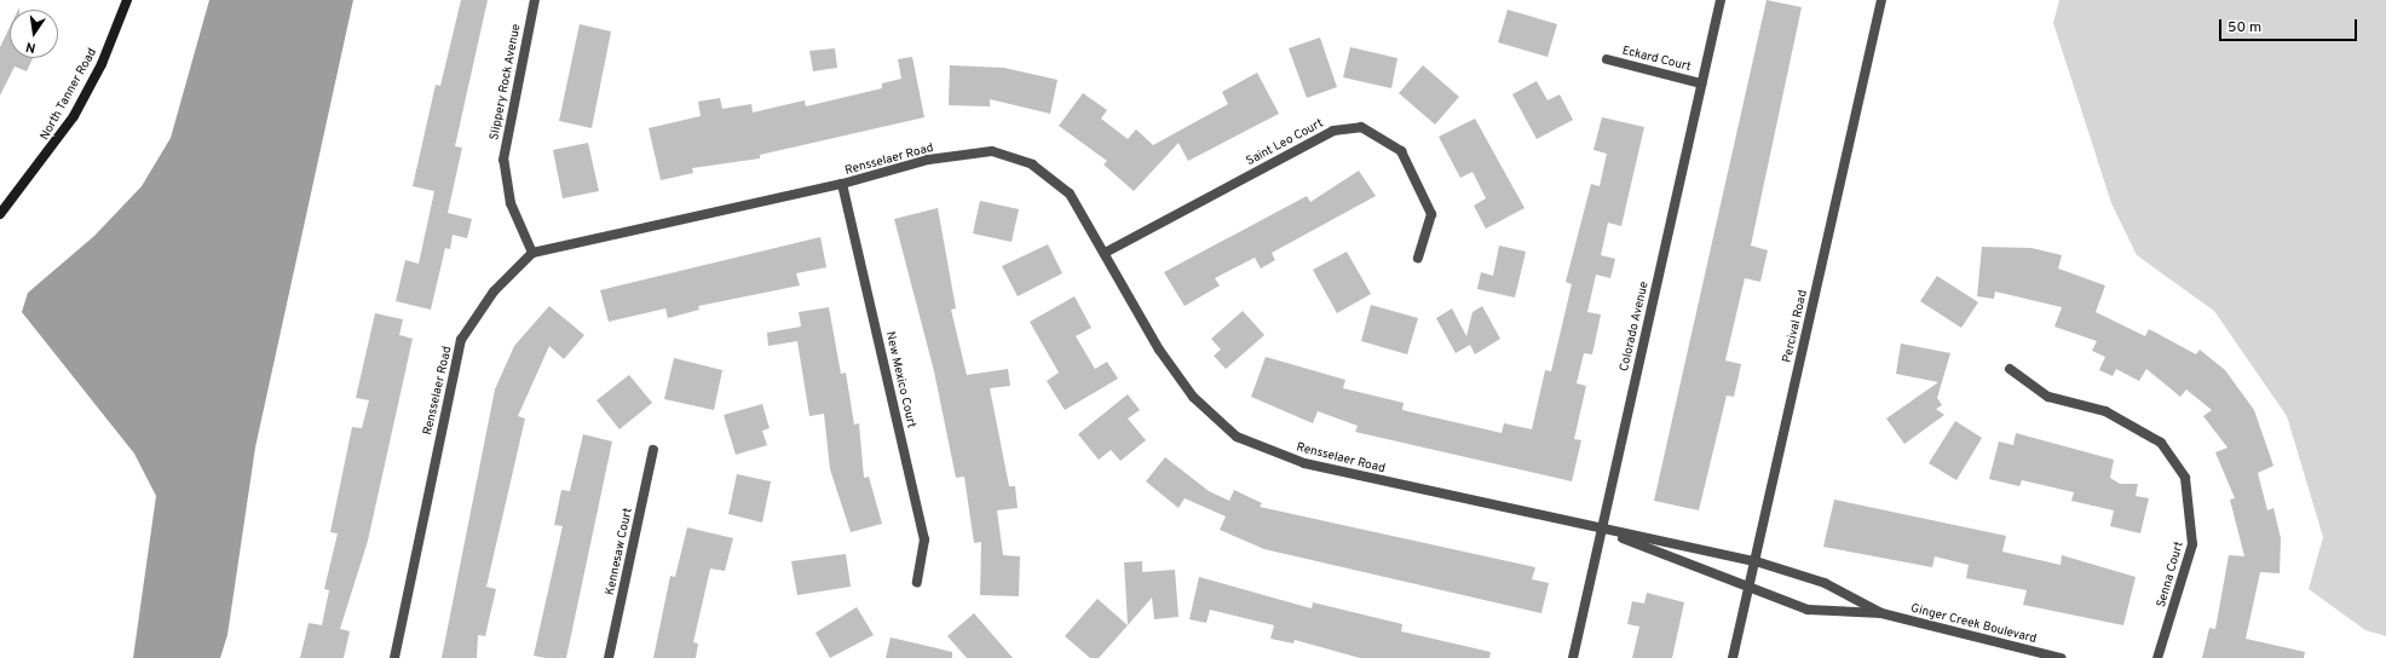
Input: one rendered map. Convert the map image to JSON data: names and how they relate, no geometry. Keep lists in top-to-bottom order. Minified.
{"streets":{"main road":["North Tanner Road"],"street":["Eckard Court","Slippery Rock Avenue","Saint Leo Court","Rensselaer Road","Colorado Avenue","Percival Road","New Mexico Court","Kennesaw Court","Senna Court","Ginger Creek Boulevard"]},"crossings":[["Eckard Court","Colorado Avenue"],["Slippery Rock Avenue","Rensselaer Road"],["Saint Leo Court","Rensselaer Road"],["Rensselaer Road","Colorado Avenue"],["Rensselaer Road","Percival Road"],["Rensselaer Road","New Mexico Court"],["Rensselaer Road","Ginger Creek Boulevard"],["Percival Road","Ginger Creek Boulevard"]],"scale_bar":"50 m","north":"bottom"}
